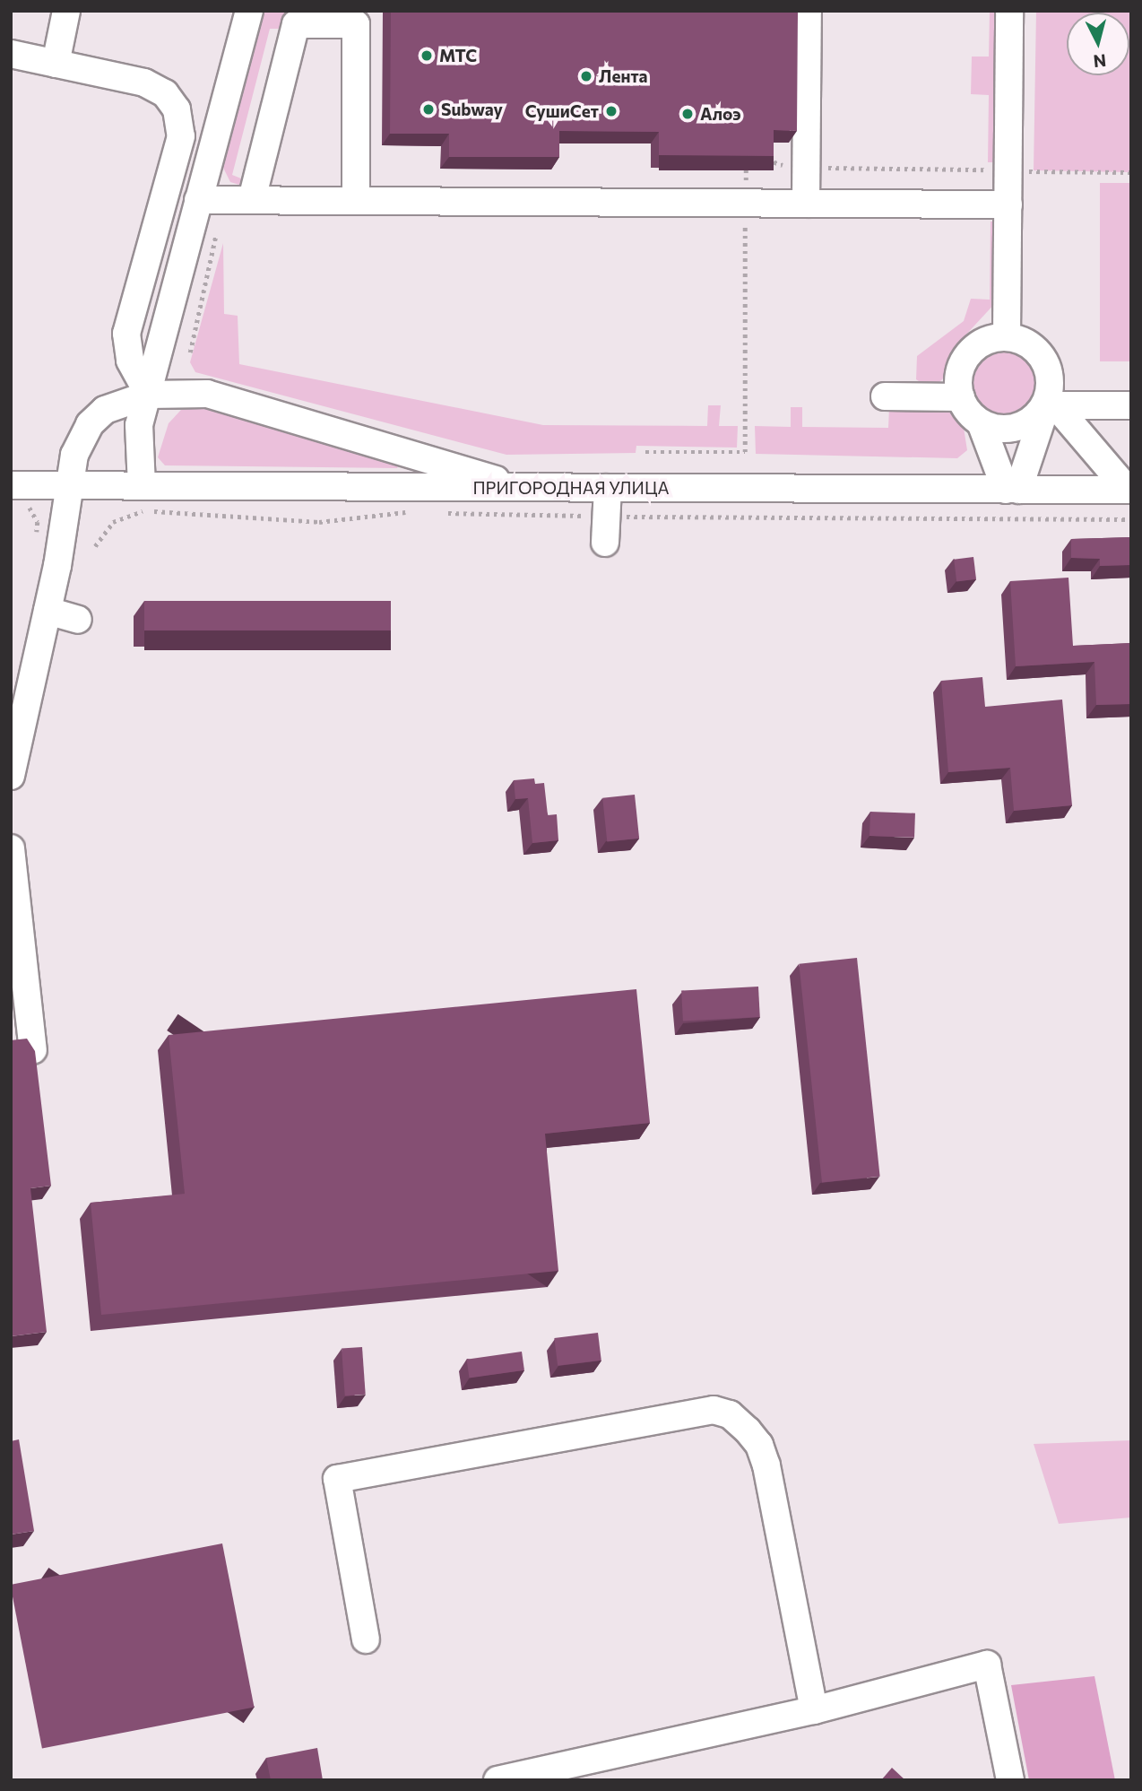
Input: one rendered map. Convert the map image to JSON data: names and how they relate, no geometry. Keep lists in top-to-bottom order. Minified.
{"streets":{"street":["ПРИГОРОДНАЯ УЛИЦА"]},"places":["МТС","Лента","Subway","СушиСет","Алоэ"],"north":"bottom"}
